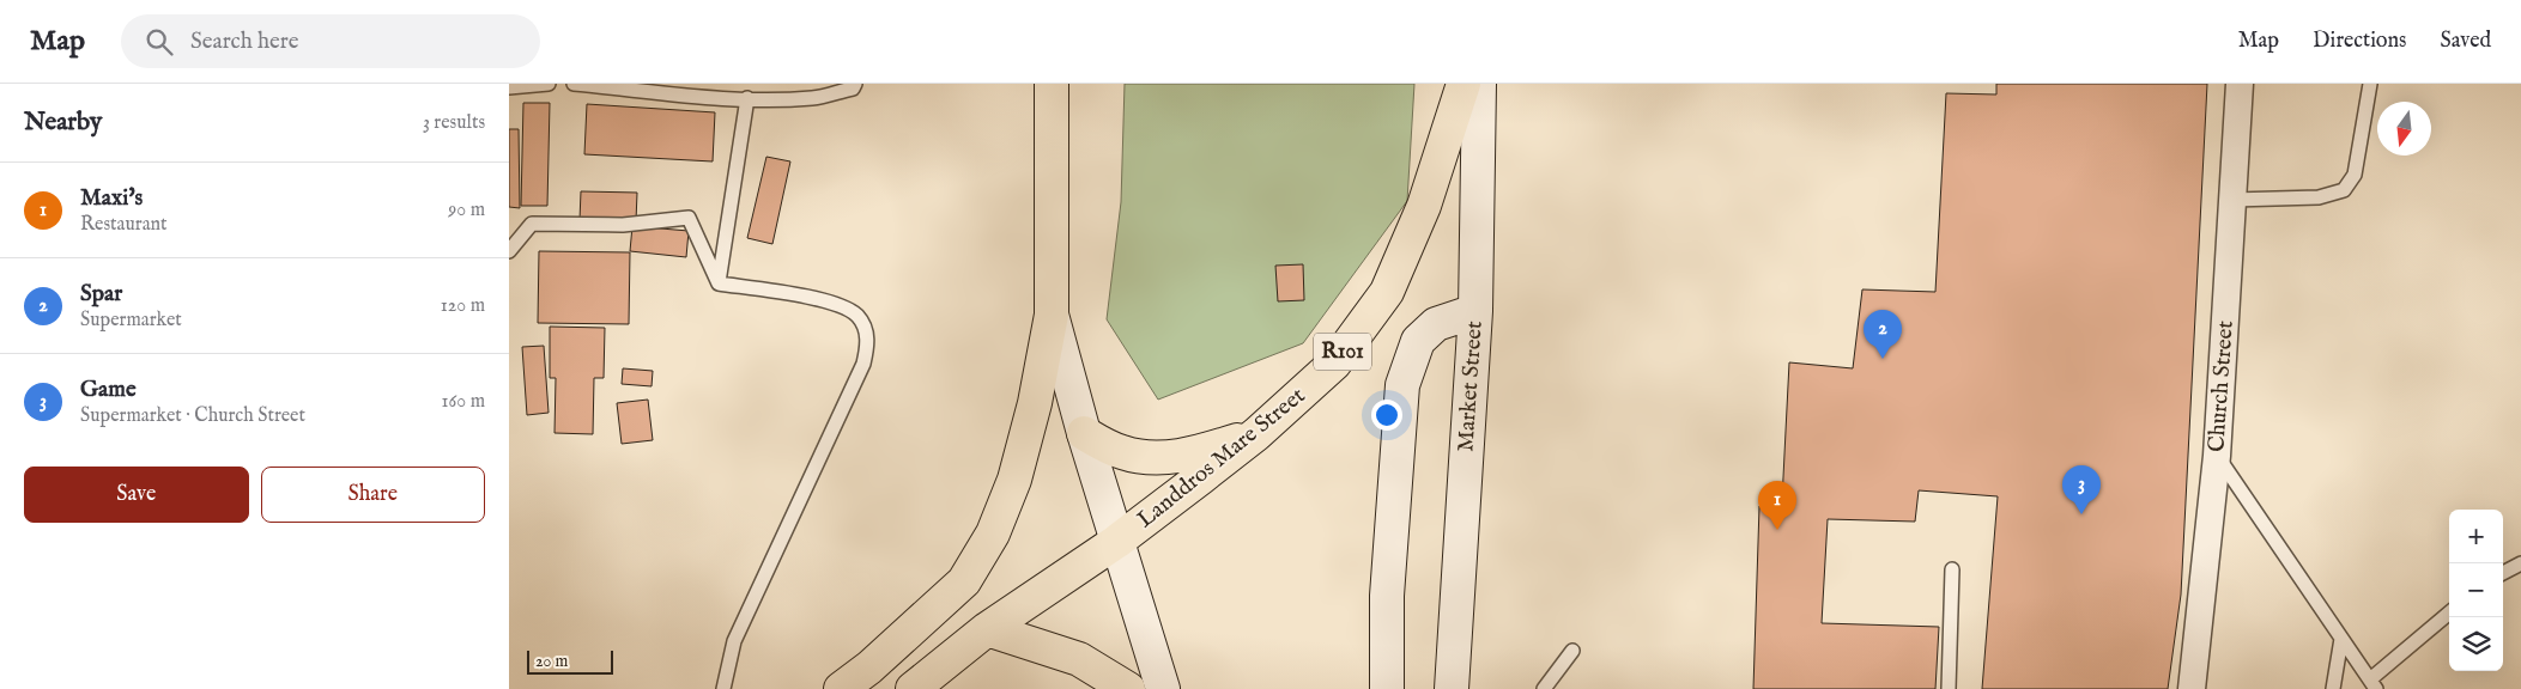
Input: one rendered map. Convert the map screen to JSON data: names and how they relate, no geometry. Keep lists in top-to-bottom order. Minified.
{"streets":{"main road":["R101","Market Street","Landdros Mare Street"],"street":["Church Street"]},"scale_bar":"20 m","north":"bottom","page":{"header":"Map","search":"Search here","nav":["Map","Directions","Saved"],"heading":["Nearby","3 results"],"list":[{"mark":"1","name":"Maxi's","note":"Restaurant","value":"90 m"},{"mark":"2","name":"Spar","note":"Supermarket","value":"120 m"},{"mark":"3","name":"Game","note":"Supermarket · Church Street","value":"160 m"}],"pins":["2","3","1"],"buttons":["Save","Share"],"map_buttons":["+","−"],"scale":"20 m"}}
